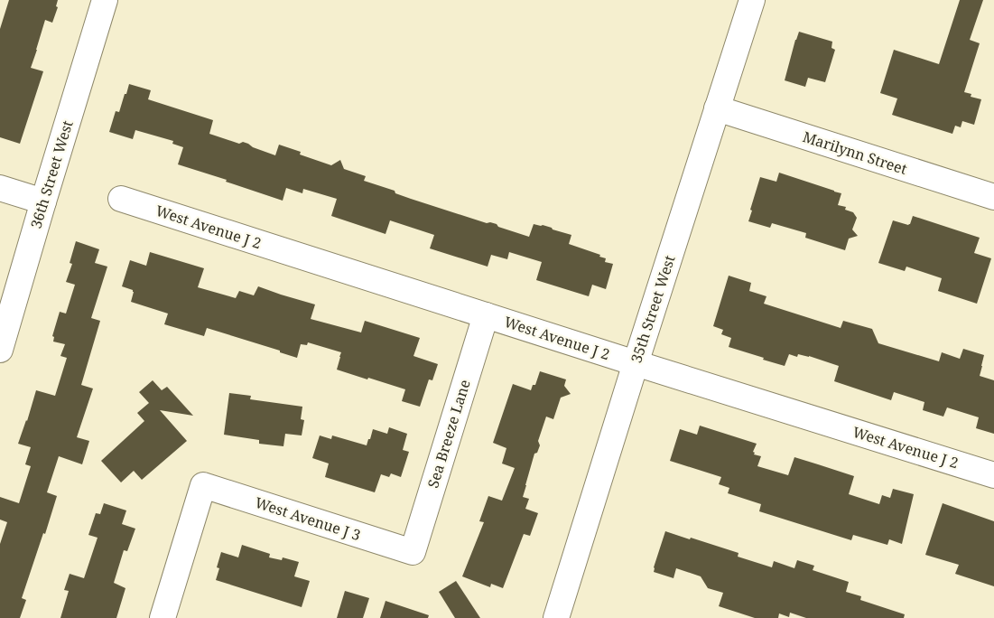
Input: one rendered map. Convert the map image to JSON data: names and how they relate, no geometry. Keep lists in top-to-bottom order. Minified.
{"streets":{"street":["Marilynn Street","36th Street West","West Avenue J 2","35th Street West","Sea Breeze Lane","West Avenue J 3"]},"crossings":[["Marilynn Street","35th Street West"],["West Avenue J 2","35th Street West"],["West Avenue J 2","Sea Breeze Lane"],["Sea Breeze Lane","West Avenue J 3"]]}
